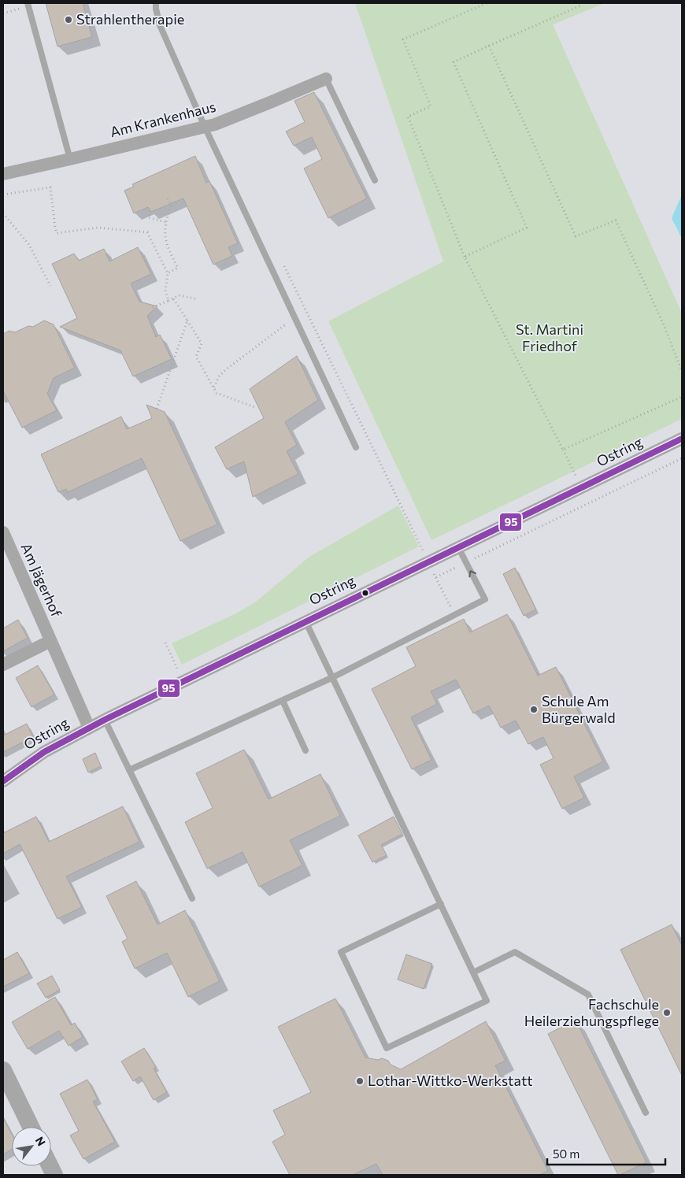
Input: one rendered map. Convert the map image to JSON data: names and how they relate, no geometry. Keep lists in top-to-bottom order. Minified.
{"streets":{"street":["Am Krankenhaus","Ostring","Am Jägerhof"]},"crossings":[["Ostring","Am Jägerhof"]],"parks":["St. Martini Friedhof"],"places":["Strahlentherapie","Schule Am Bürgerwald","Fachschule Heilerziehungspflege","Lothar-Wittko-Werkstatt"],"lines":["transit line 95"],"scale_bar":"50 m","north":"top right"}
